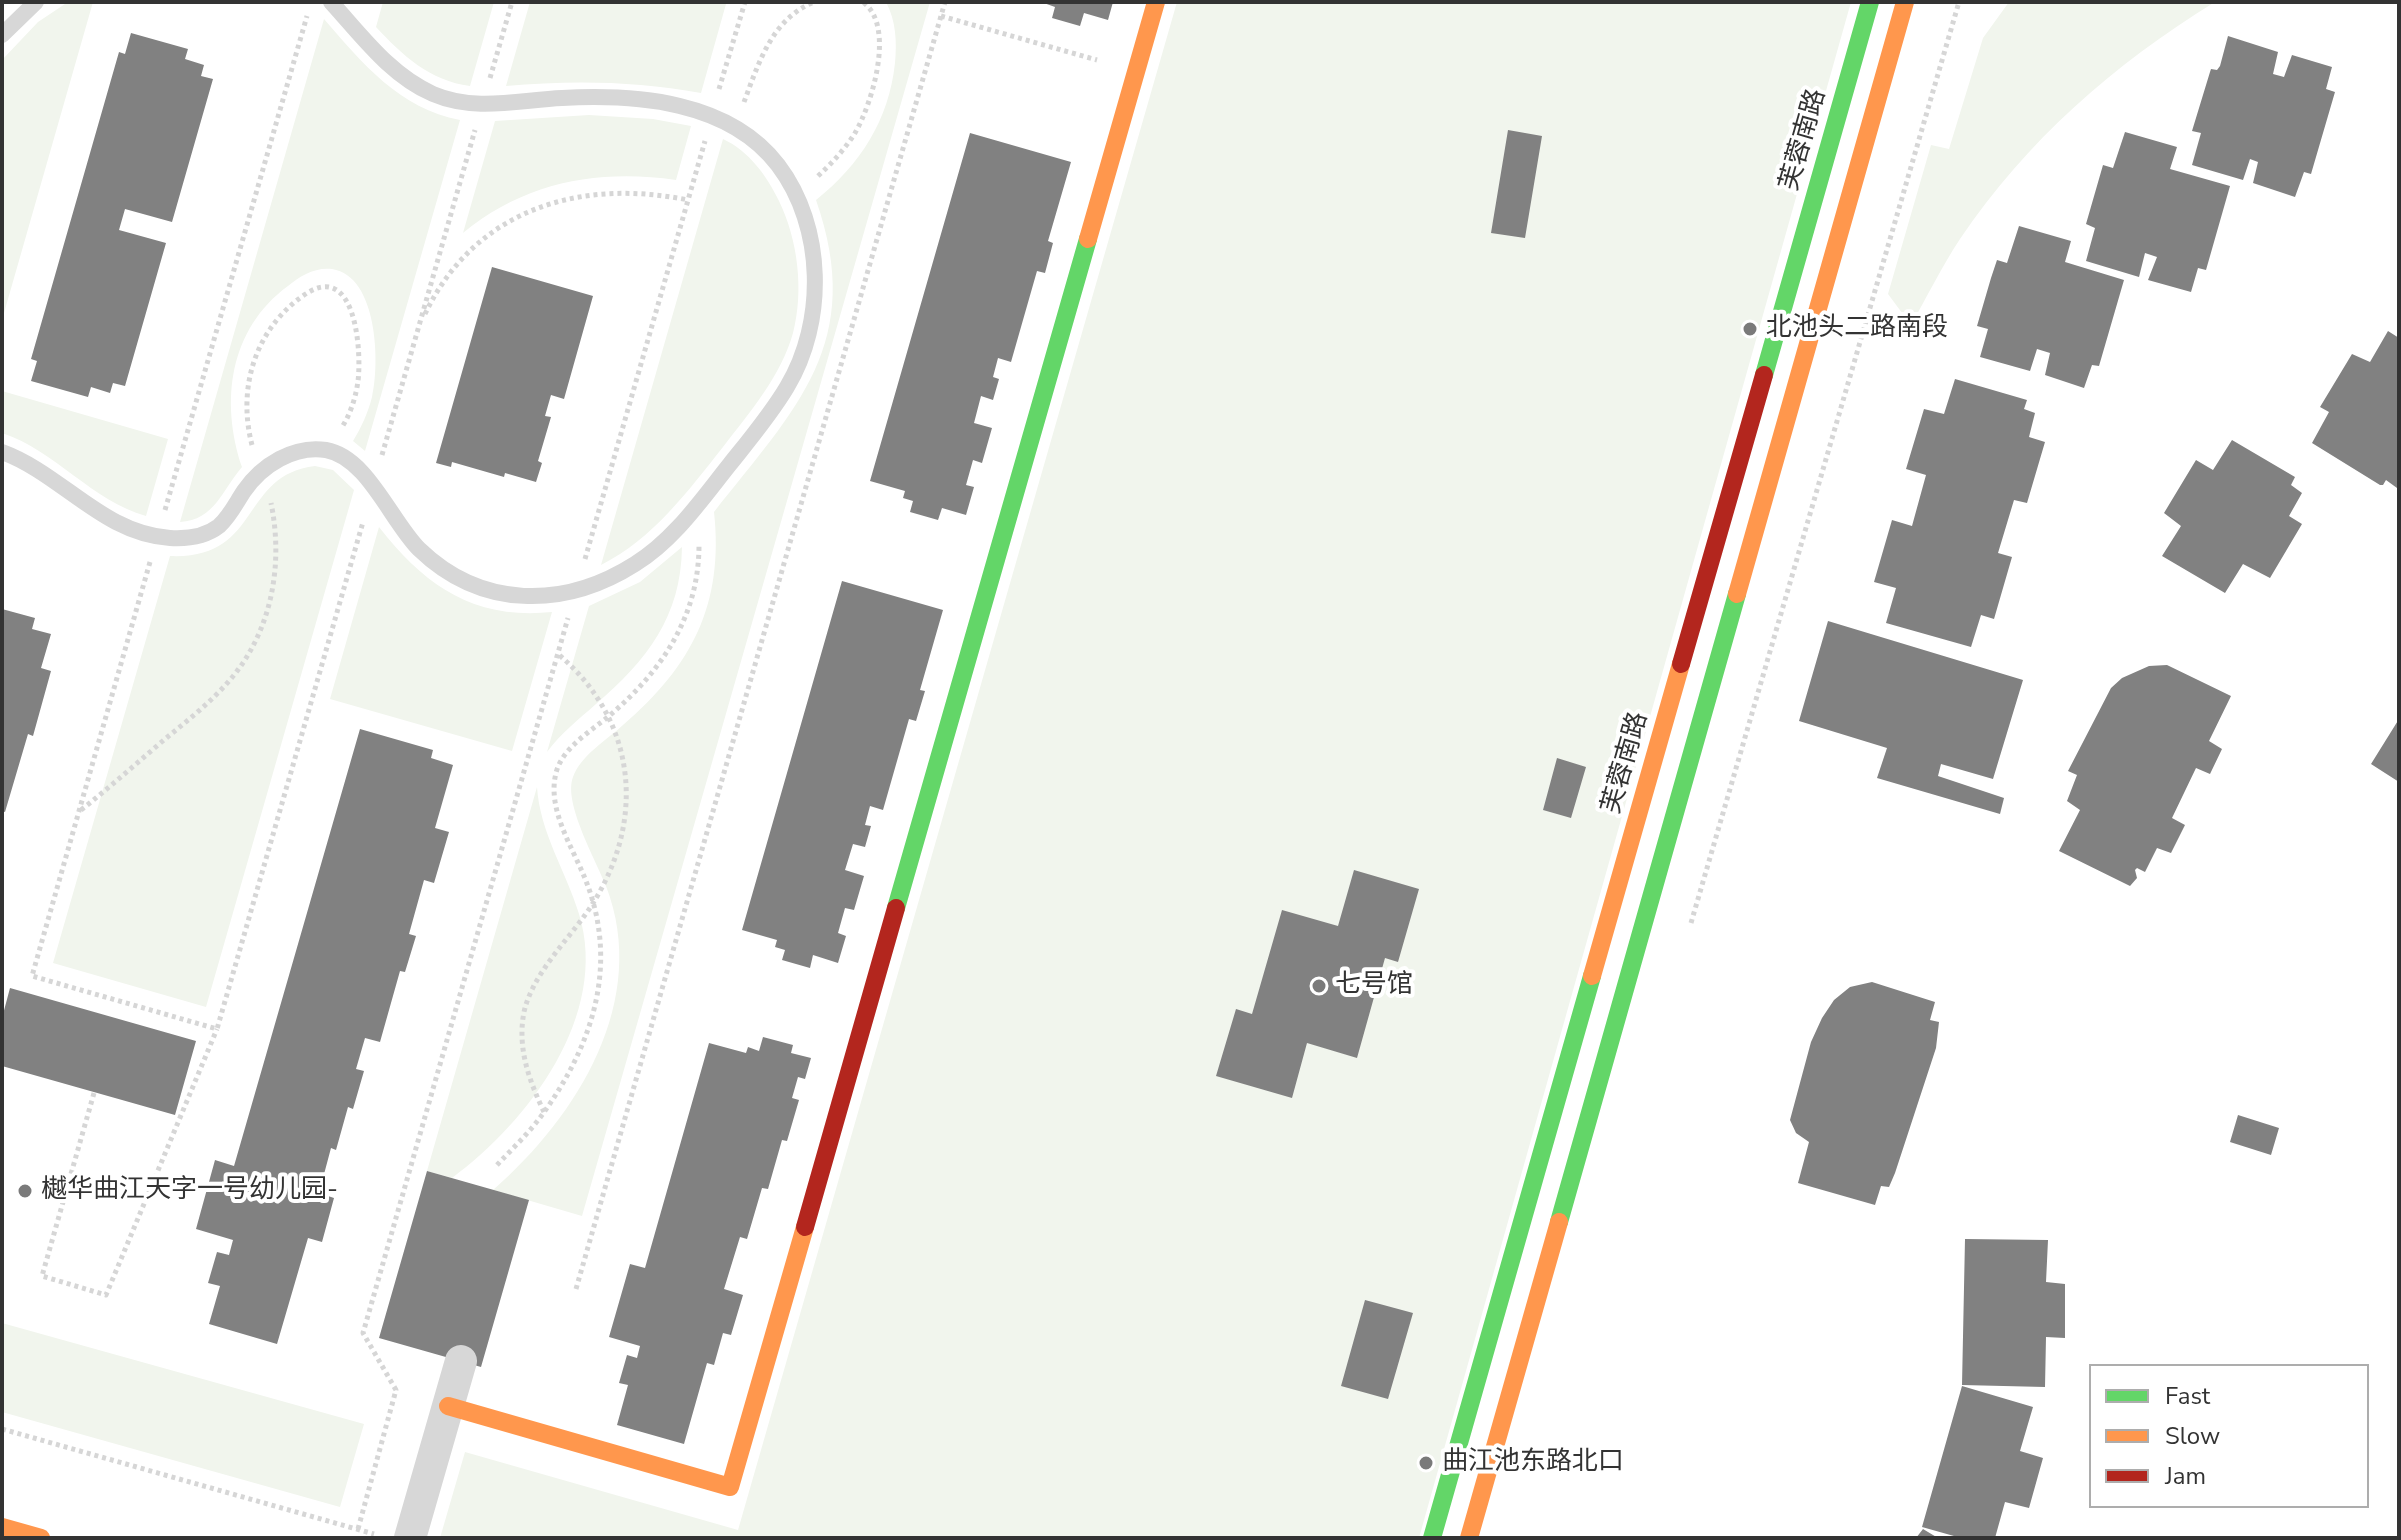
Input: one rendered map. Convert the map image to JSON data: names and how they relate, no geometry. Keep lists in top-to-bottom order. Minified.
{"streets":{"main road":["芙蓉南路"]},"places":["北池头二路南段","七号馆","樾华曲江天字一号幼儿园-","曲江池东路北口"],"legend":["Fast","Slow","Jam"]}
